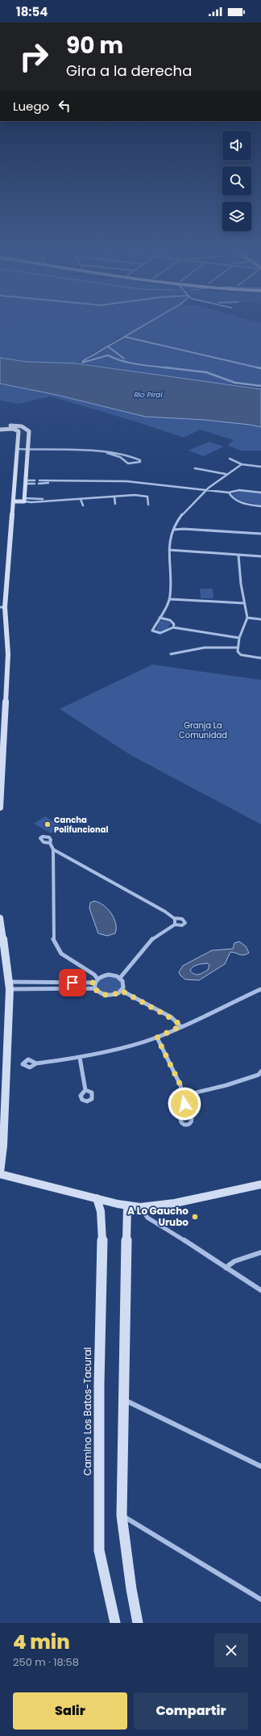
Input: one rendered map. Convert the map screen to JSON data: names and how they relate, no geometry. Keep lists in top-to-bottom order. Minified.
{"streets":{"street":["Camino Los Batos-Tacural"]},"water":["Río Piraí"],"parks":["Granja La Comunidad"],"places":["Cancha Polifuncional","A Lo Gaucho Urubo"],"page":{"status":"18:54","turn":["90 m","Gira a la derecha"],"then":"Luego","heading":["4 min","250 m · 18:58"],"buttons":["Salir","Compartir"]}}
